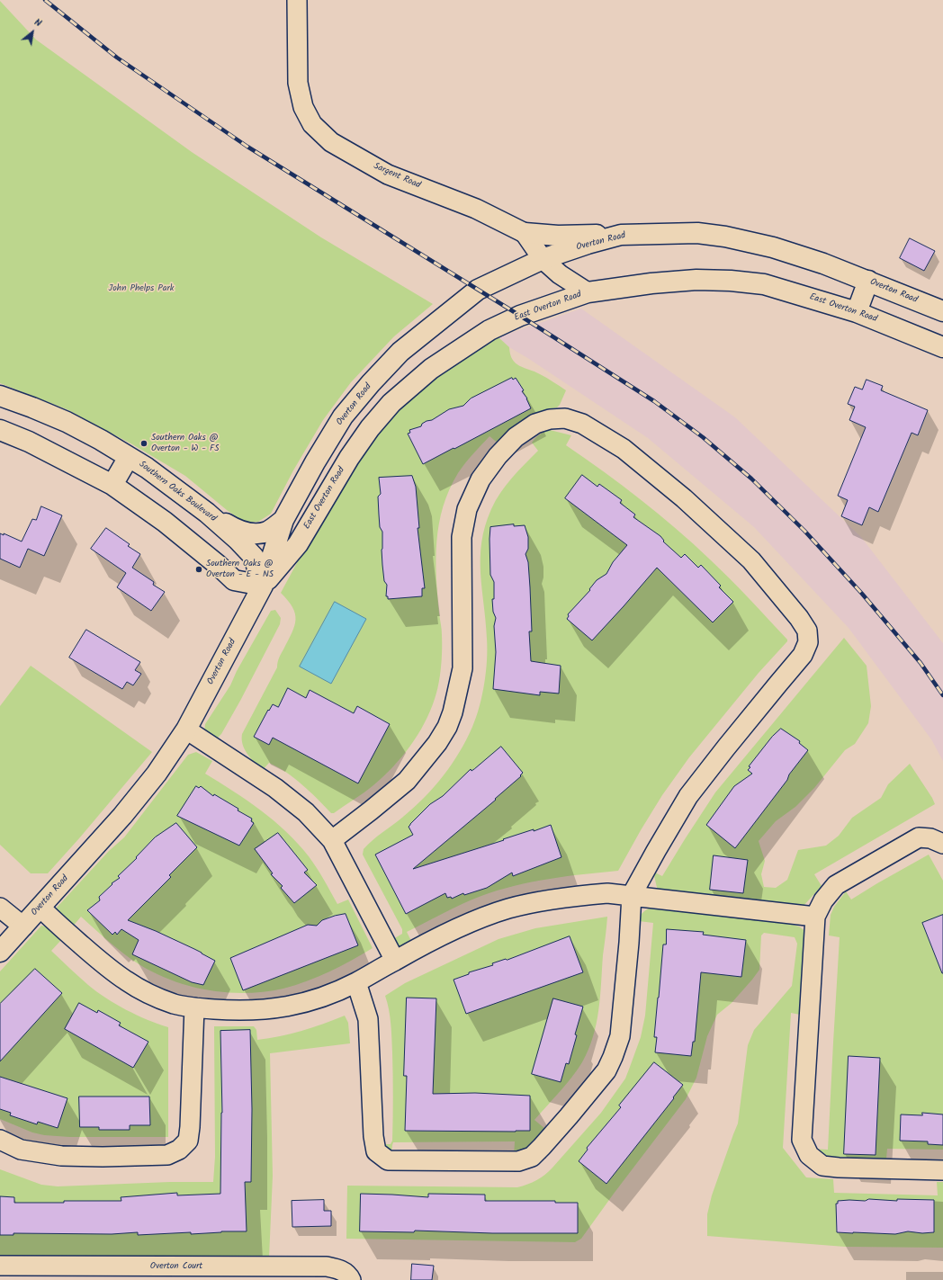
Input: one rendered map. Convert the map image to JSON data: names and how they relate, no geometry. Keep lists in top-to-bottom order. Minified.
{"streets":{"street":["Sargent Road","Overton Road","East Overton Road","Southern Oaks Boulevard","Overton Court"]},"crossings":[["Overton Road","East Overton Road"],["Overton Road","Southern Oaks Boulevard"],["East Overton Road","Southern Oaks Boulevard"]],"parks":["John Phelps Park"],"places":["Southern Oaks @ Overton - W - FS","Southern Oaks @ Overton - E - NS"],"north":"top right"}
